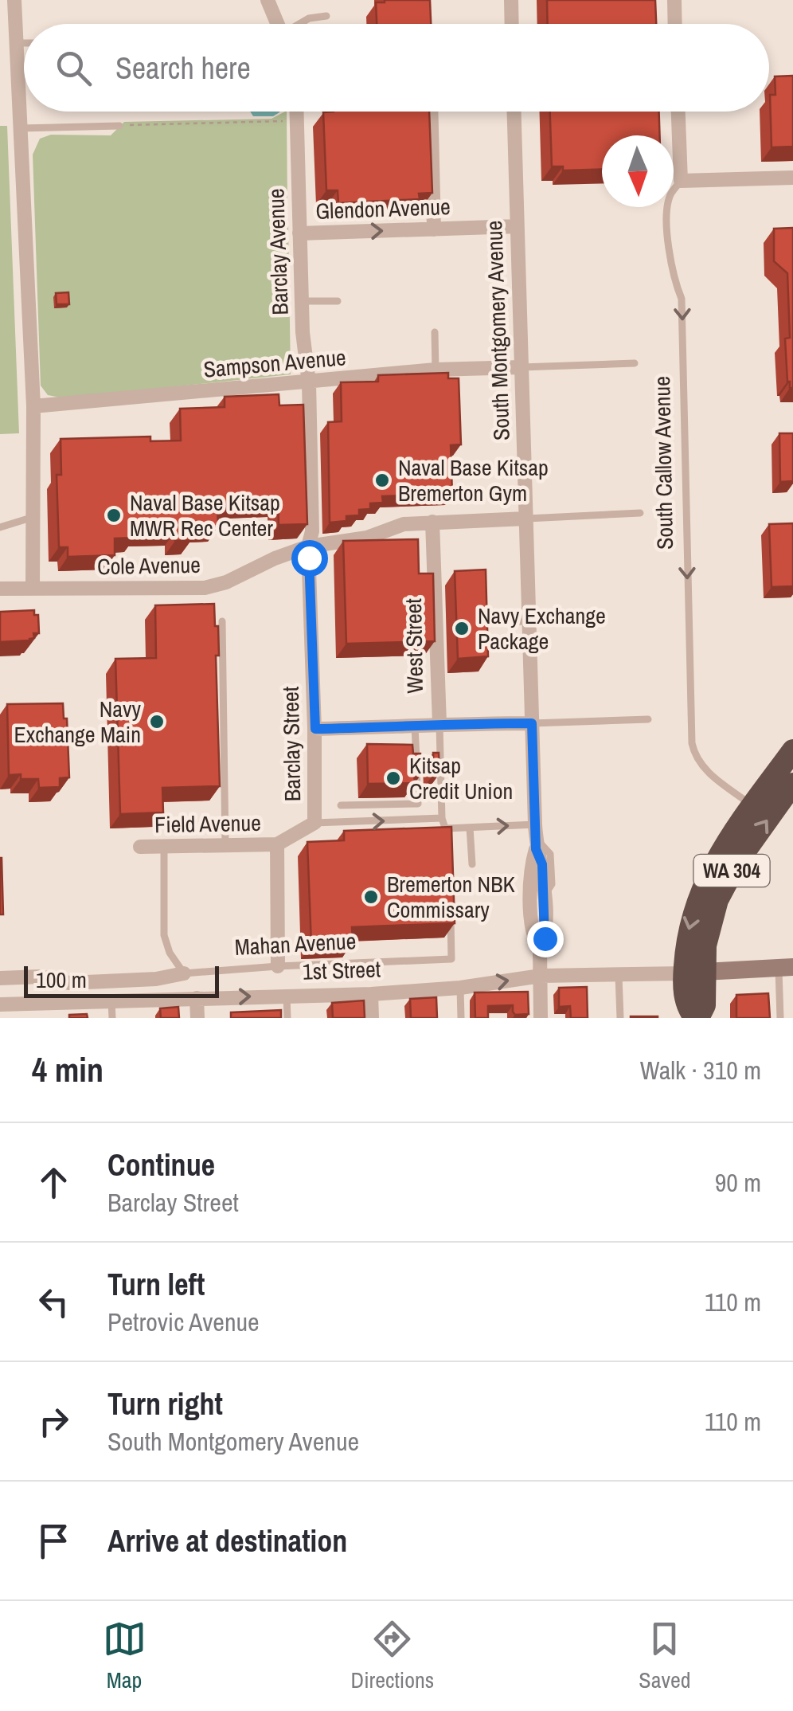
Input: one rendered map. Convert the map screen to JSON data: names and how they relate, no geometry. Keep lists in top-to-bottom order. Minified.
{"streets":{"highway":["WA 304"],"main road":["1st Street"],"street":["Glendon Avenue","Barclay Avenue","South Montgomery Avenue","Sampson Avenue","South Callow Avenue","Cole Avenue","West Street","Barclay Street","Field Avenue","Mahan Avenue"]},"crossings":[["Glendon Avenue","Barclay Avenue"],["Glendon Avenue","South Montgomery Avenue"],["Barclay Avenue","Sampson Avenue"],["Barclay Avenue","Cole Avenue"],["Barclay Avenue","Barclay Street"],["South Montgomery Avenue","Sampson Avenue"],["South Montgomery Avenue","Cole Avenue"],["South Montgomery Avenue","1st Street"],["South Callow Avenue","WA 304"],["Cole Avenue","West Street"],["Cole Avenue","Barclay Street"],["Barclay Street","Field Avenue"],["WA 304","1st Street"]],"one_way":["Glendon Avenue","South Callow Avenue"],"places":["Naval Base Kitsap Bremerton Gym","Naval Base Kitsap MWR Rec Center","Navy Exchange Package","Navy Exchange Main","Kitsap Credit Union","Bremerton NBK Commissary"],"scale_bar":"100 m","north":"bottom","page":{"search":"Search here","scale":"100 m","heading":["4 min","Walk · 310 m"],"list":[["Continue","Barclay Street","90 m"],["Turn left","Petrovic Avenue","110 m"],["Turn right","South Montgomery Avenue","110 m"],"Arrive at destination"],"nav":["Map","Directions","Saved"]}}
